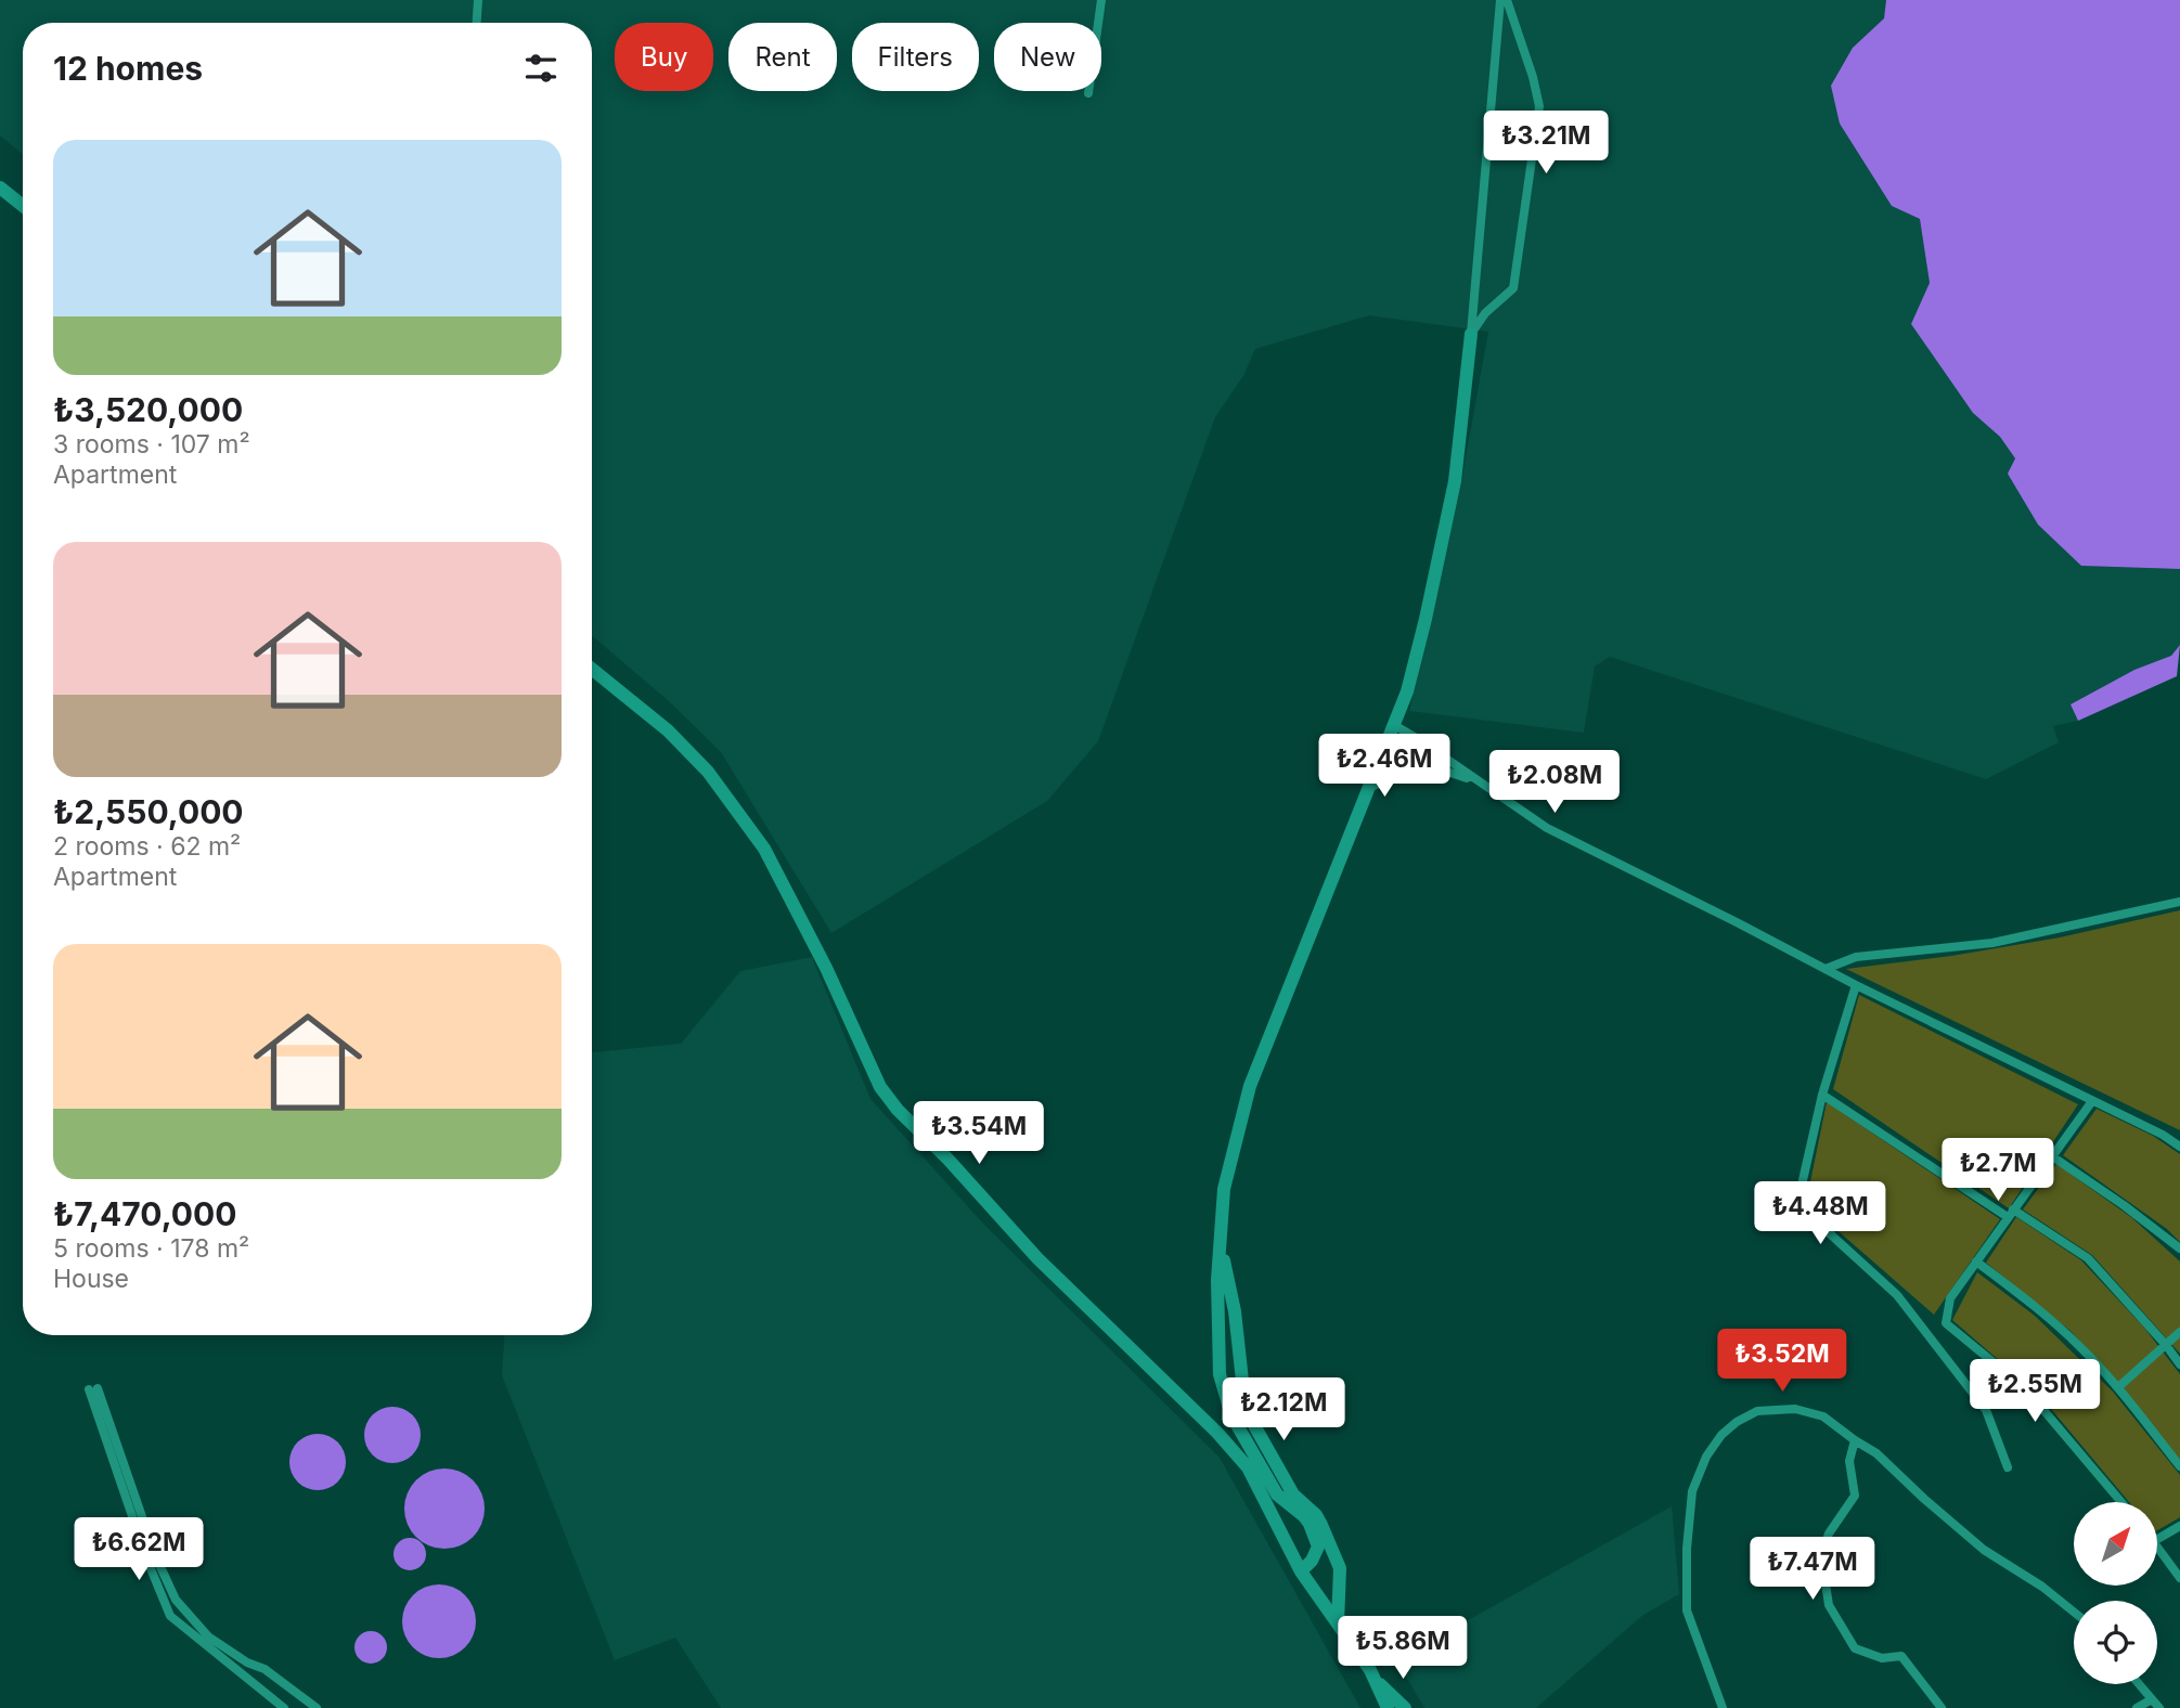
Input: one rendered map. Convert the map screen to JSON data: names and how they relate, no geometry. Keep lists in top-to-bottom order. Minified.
{"north":"top right","page":{"chip":["Buy","Rent","Filters","New"],"heading":"12 homes","price":["₺3.21M","₺2.46M","₺2.08M","₺3.54M","₺2.7M","₺4.48M","₺3.52M","₺2.55M","₺2.12M","₺6.62M","₺7.47M","₺5.86M"],"list":[{"name":"₺3,520,000","note":"3 rooms · 107 m² · Apartment"},{"name":"₺2,550,000","note":"2 rooms · 62 m² · Apartment"},{"name":"₺7,470,000","note":"5 rooms · 178 m² · House"}]}}
